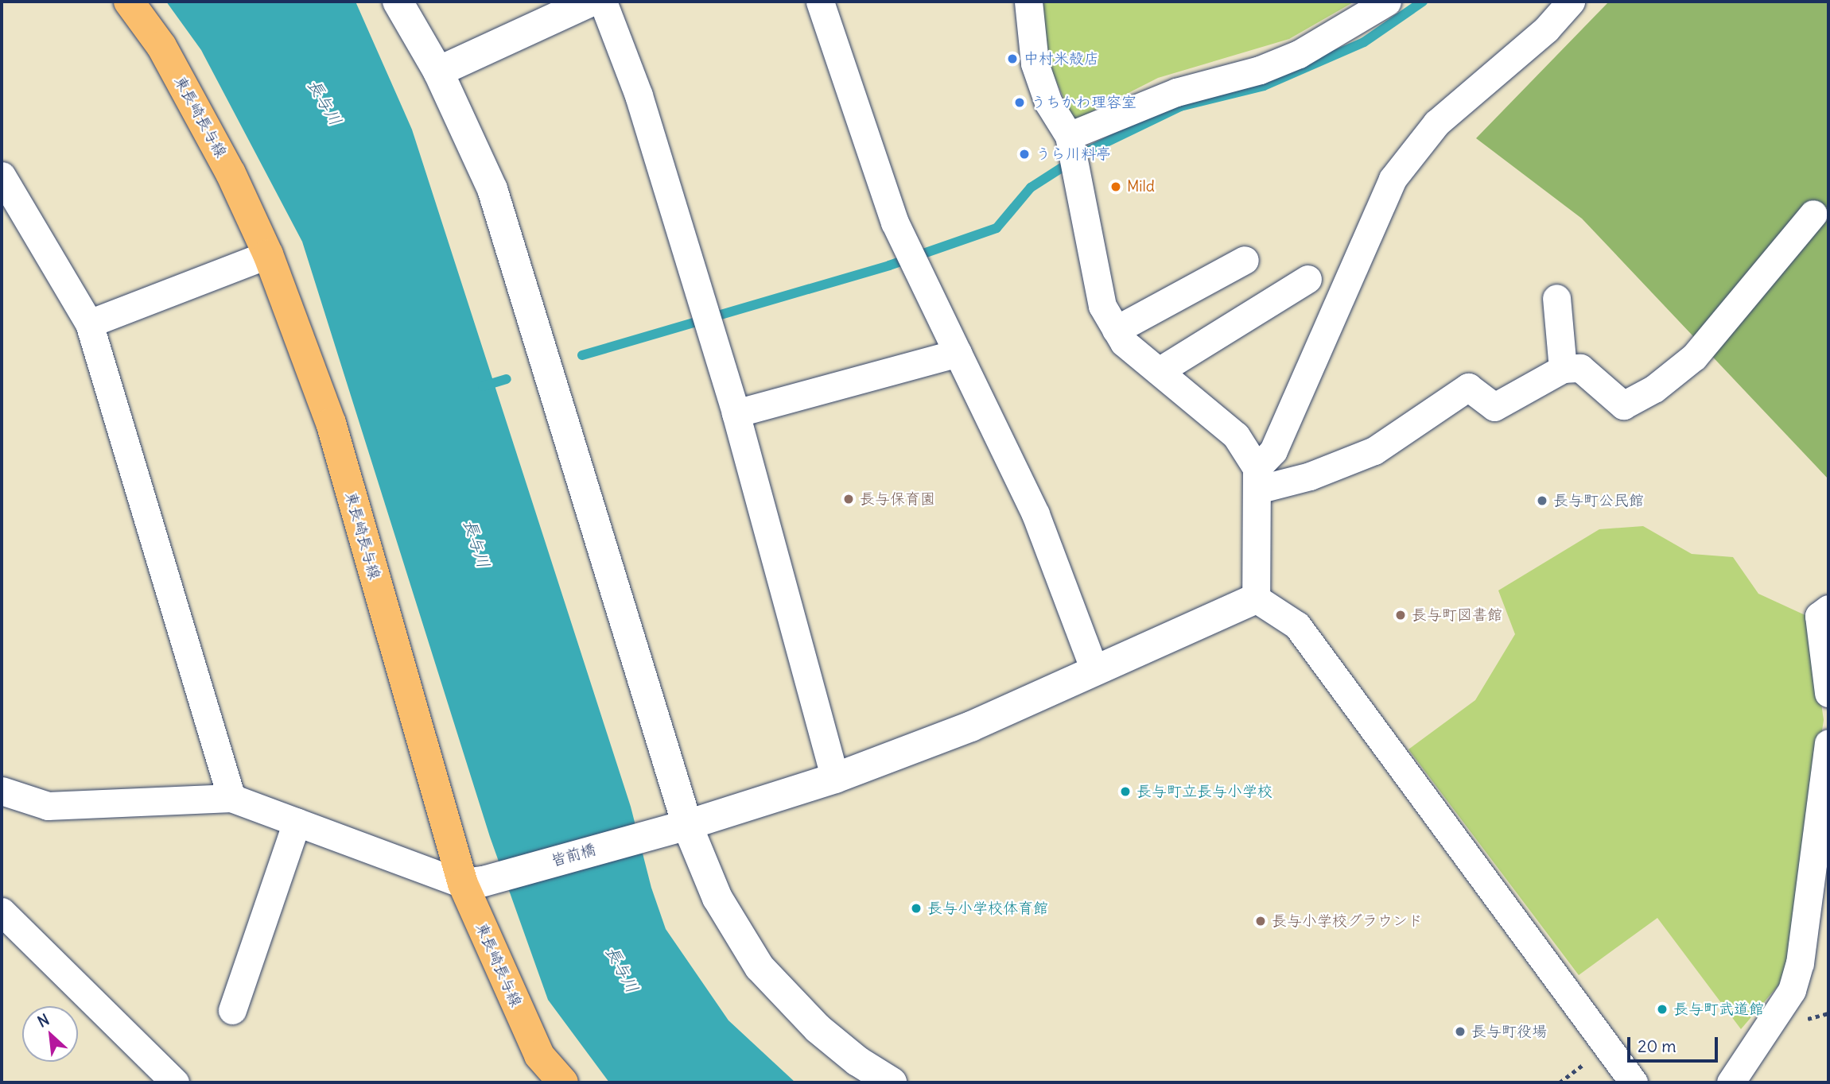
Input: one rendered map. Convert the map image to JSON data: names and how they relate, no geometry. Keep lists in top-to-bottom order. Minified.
{"streets":{"main road":["東長崎長与線"],"street":["皆前橋"]},"crossings":[["東長崎長与線","皆前橋"]],"water":["長与川"],"places":["中村米殻店","うちかわ理容室","うら川料亭","Mild","長与保育園","長与町公民館","長与町図書館","長与町立長与小学校","長与小学校体育館","長与小学校グラウンド","長与町武道館","長与町役場"],"scale_bar":"20 m","north":"top left"}
